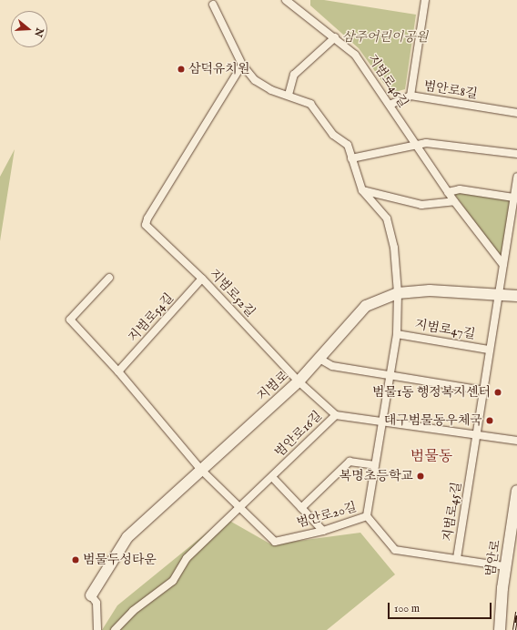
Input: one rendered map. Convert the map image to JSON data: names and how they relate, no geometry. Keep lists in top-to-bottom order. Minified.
{"streets":{"main road":["지범로","범안로"],"street":["지범로46길","범안로8길","지범로52길","지범로54길","지범로47길","범안로16길","지범로45길","범안로20길"]},"crossings":[["지범로52길","지범로54길"],["지범로52길","지범로"],["지범로52길","범안로16길"],["지범로47길","지범로"],["지범로47길","범안로16길"],["지범로47길","지범로45길"],["지범로47길","범안로20길"],["지범로","지범로45길"],["범안로16길","지범로45길"],["범안로16길","범안로20길"],["지범로45길","범안로20길"],["범안로20길","범안로"]],"districts":["범물동"],"parks":["삼주어린이공원"],"places":["삼덕유치원","범물1동 행정복지센터","대구범물동우체국","복명초등학교","범물두성타운"],"scale_bar":"100 m","north":"right"}
